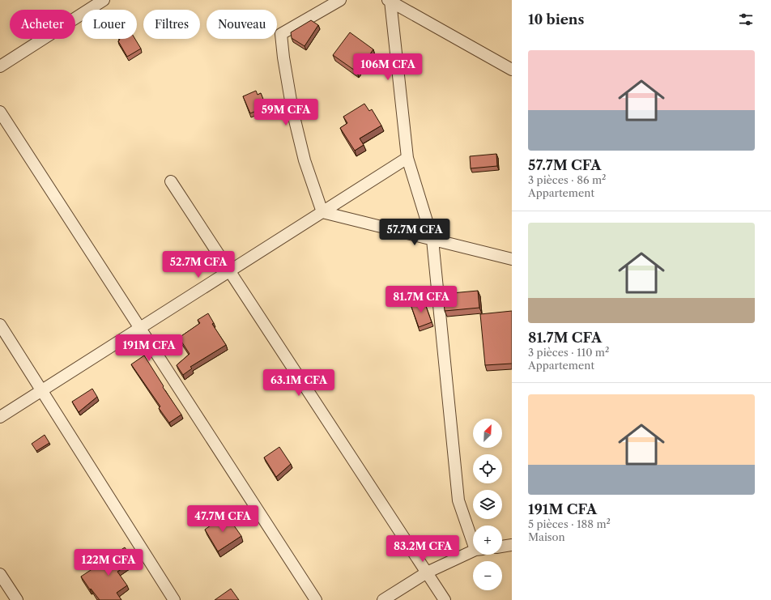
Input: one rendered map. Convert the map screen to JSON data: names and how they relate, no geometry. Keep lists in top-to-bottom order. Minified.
{"north":"top right","page":{"heading":"10 biens","chip":["Acheter","Louer","Filtres","Nouveau"],"list":[{"name":"57.7M CFA","note":"3 pièces · 86 m² · Appartement"},{"name":"81.7M CFA","note":"3 pièces · 110 m² · Appartement"},{"name":"191M CFA","note":"5 pièces · 188 m² · Maison"}],"price":["106M CFA","59M CFA","57.7M CFA","52.7M CFA","81.7M CFA","191M CFA","63.1M CFA","47.7M CFA","83.2M CFA","122M CFA"],"map_buttons":["+","−"]}}
